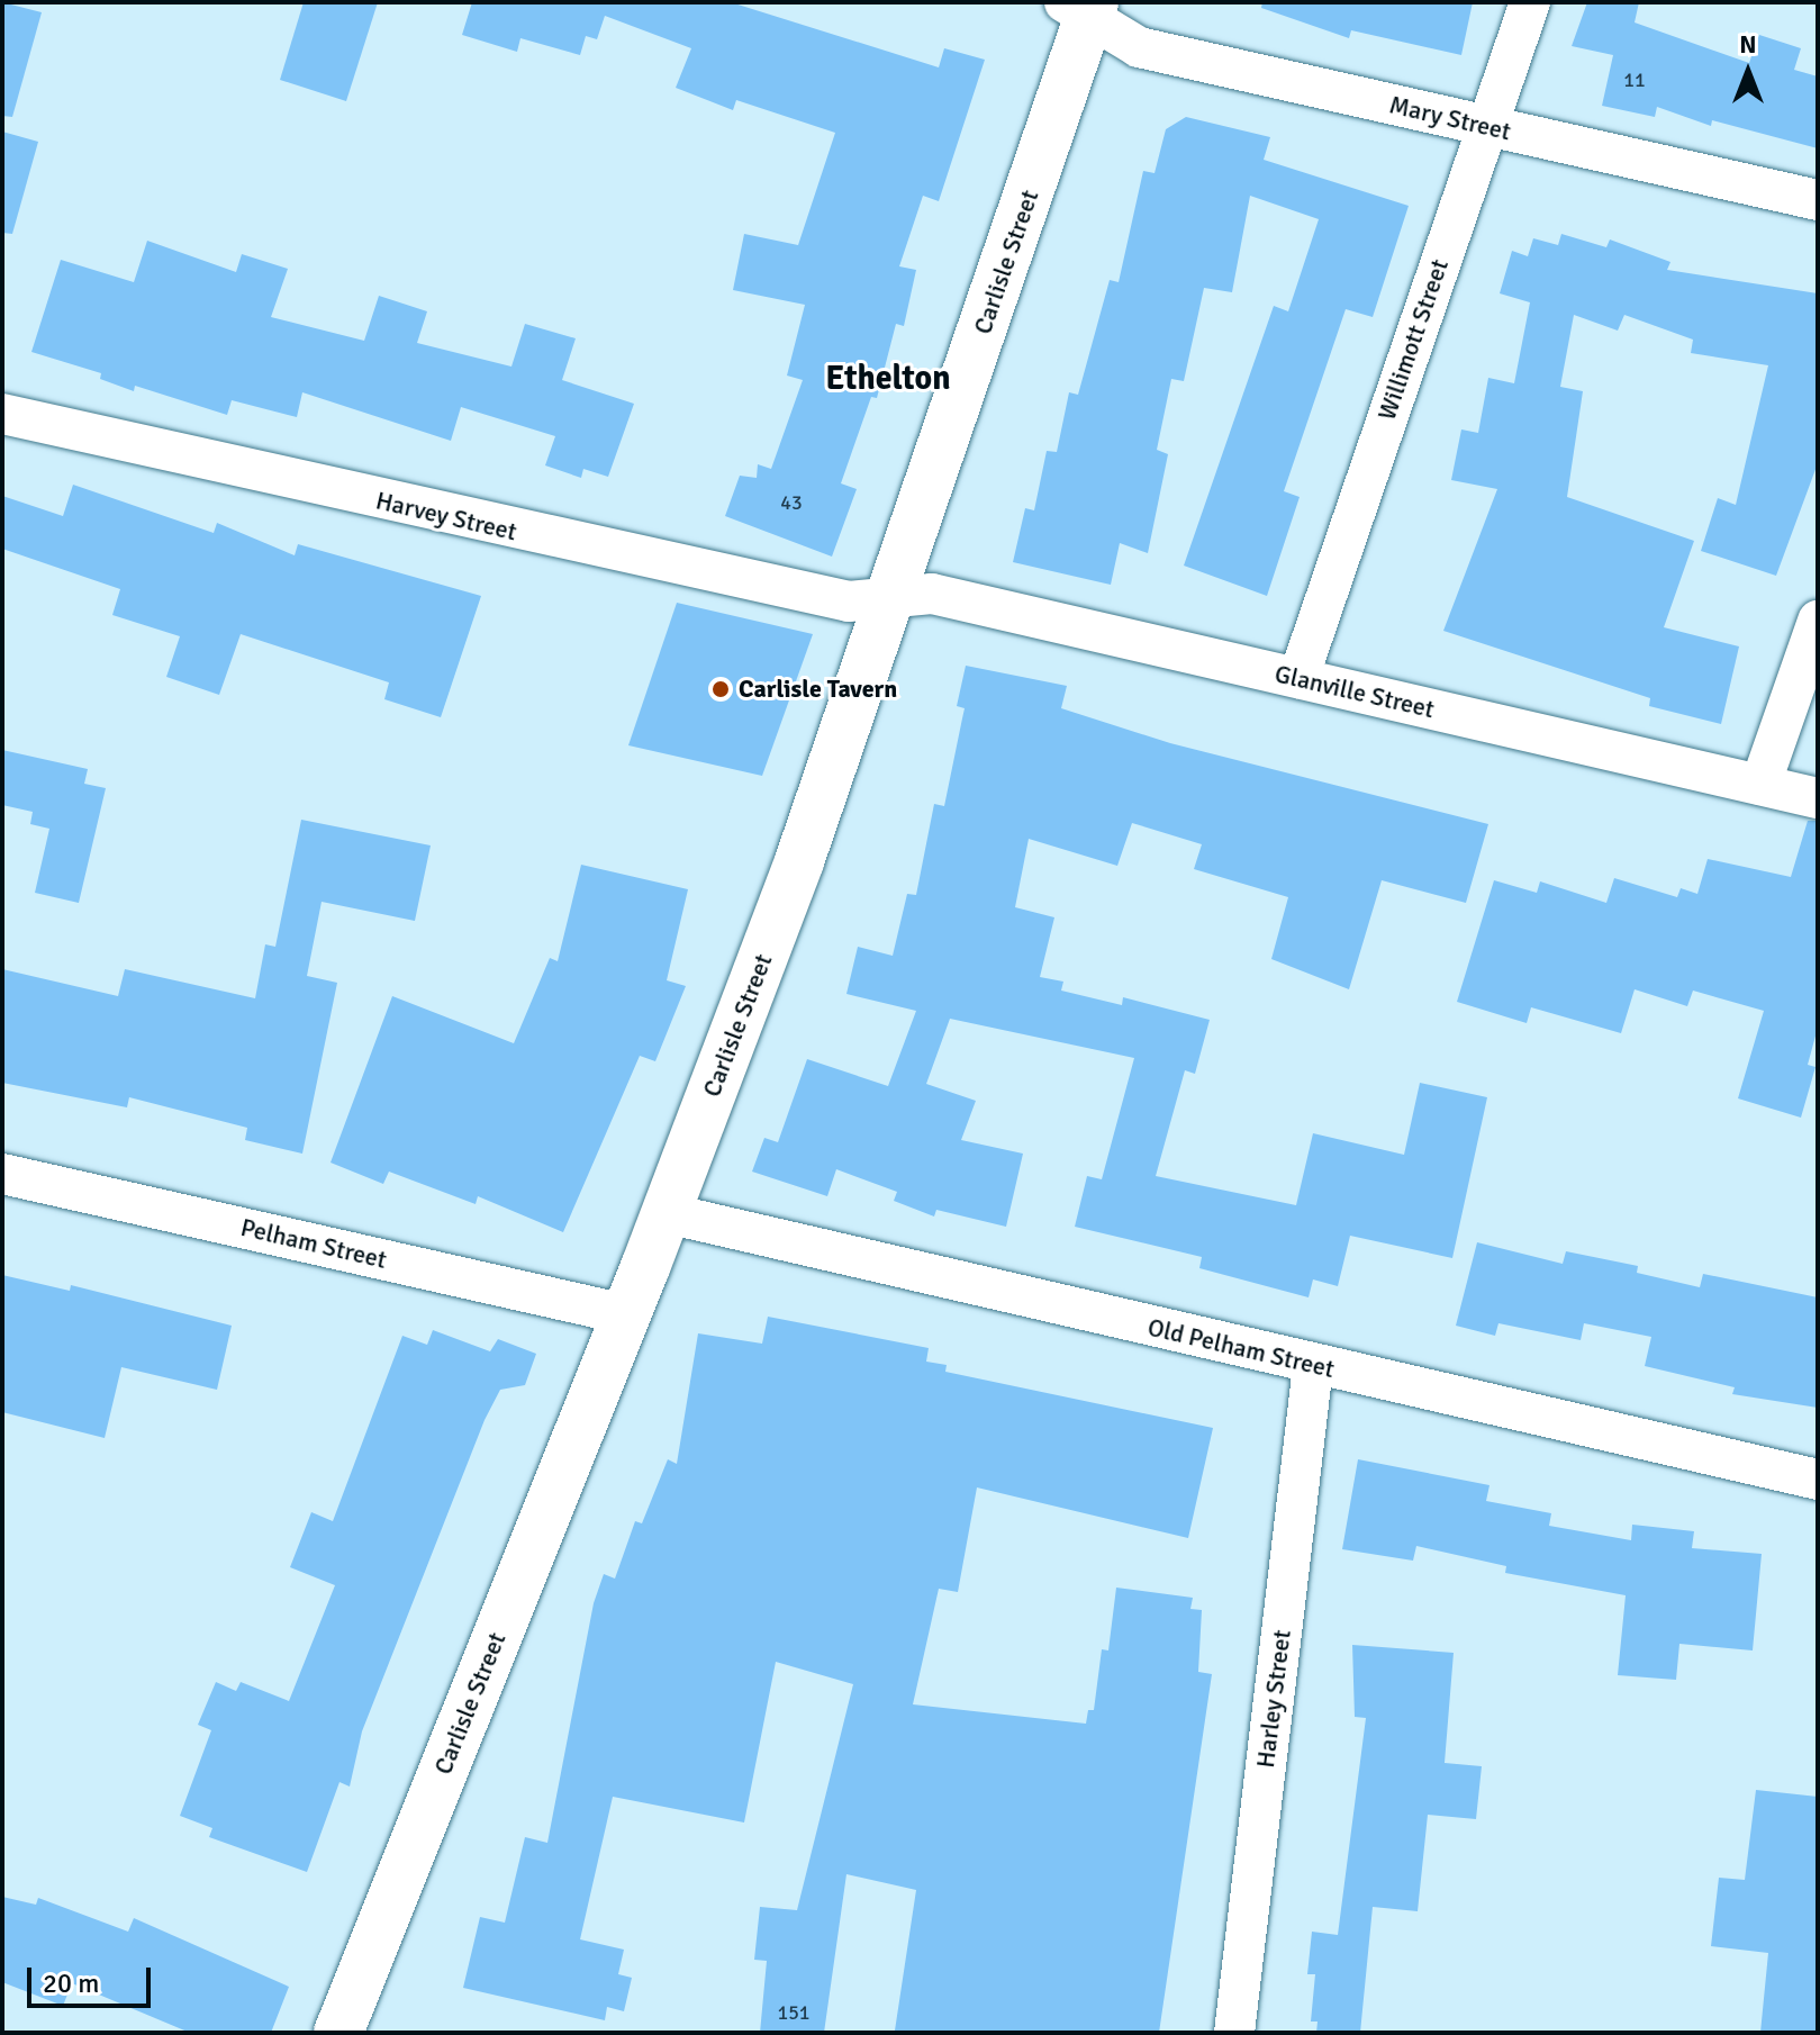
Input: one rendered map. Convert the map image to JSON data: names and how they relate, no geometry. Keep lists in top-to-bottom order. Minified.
{"streets":{"street":["Mary Street","Carlisle Street","Willimott Street","Harvey Street","Glanville Street","Pelham Street","Old Pelham Street","Harley Street"]},"crossings":[["Mary Street","Carlisle Street"],["Mary Street","Willimott Street"],["Carlisle Street","Harvey Street"],["Carlisle Street","Glanville Street"],["Carlisle Street","Pelham Street"],["Carlisle Street","Old Pelham Street"],["Willimott Street","Glanville Street"],["Harvey Street","Glanville Street"],["Old Pelham Street","Harley Street"]],"districts":["Ethelton"],"places":["Carlisle Tavern"],"house_numbers":["11","43","151"],"scale_bar":"20 m","north":"top"}
